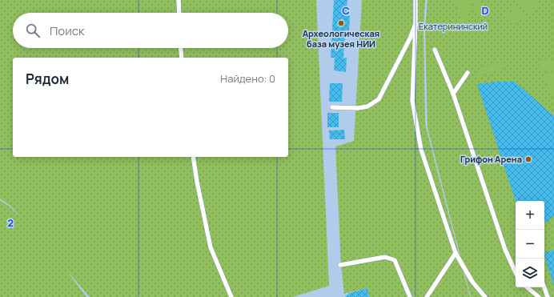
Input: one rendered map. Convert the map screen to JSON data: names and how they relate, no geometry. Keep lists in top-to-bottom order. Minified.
{"parks":["Екатерининский"],"places":["Археологическая база музея НИИ","Грифон Арена"],"page":{"search":"Поиск","heading":["Рядом","Найдено: 0"],"map_buttons":["+","−"]},"grid":{"columns":["C","D"],"rows":["2"]}}
